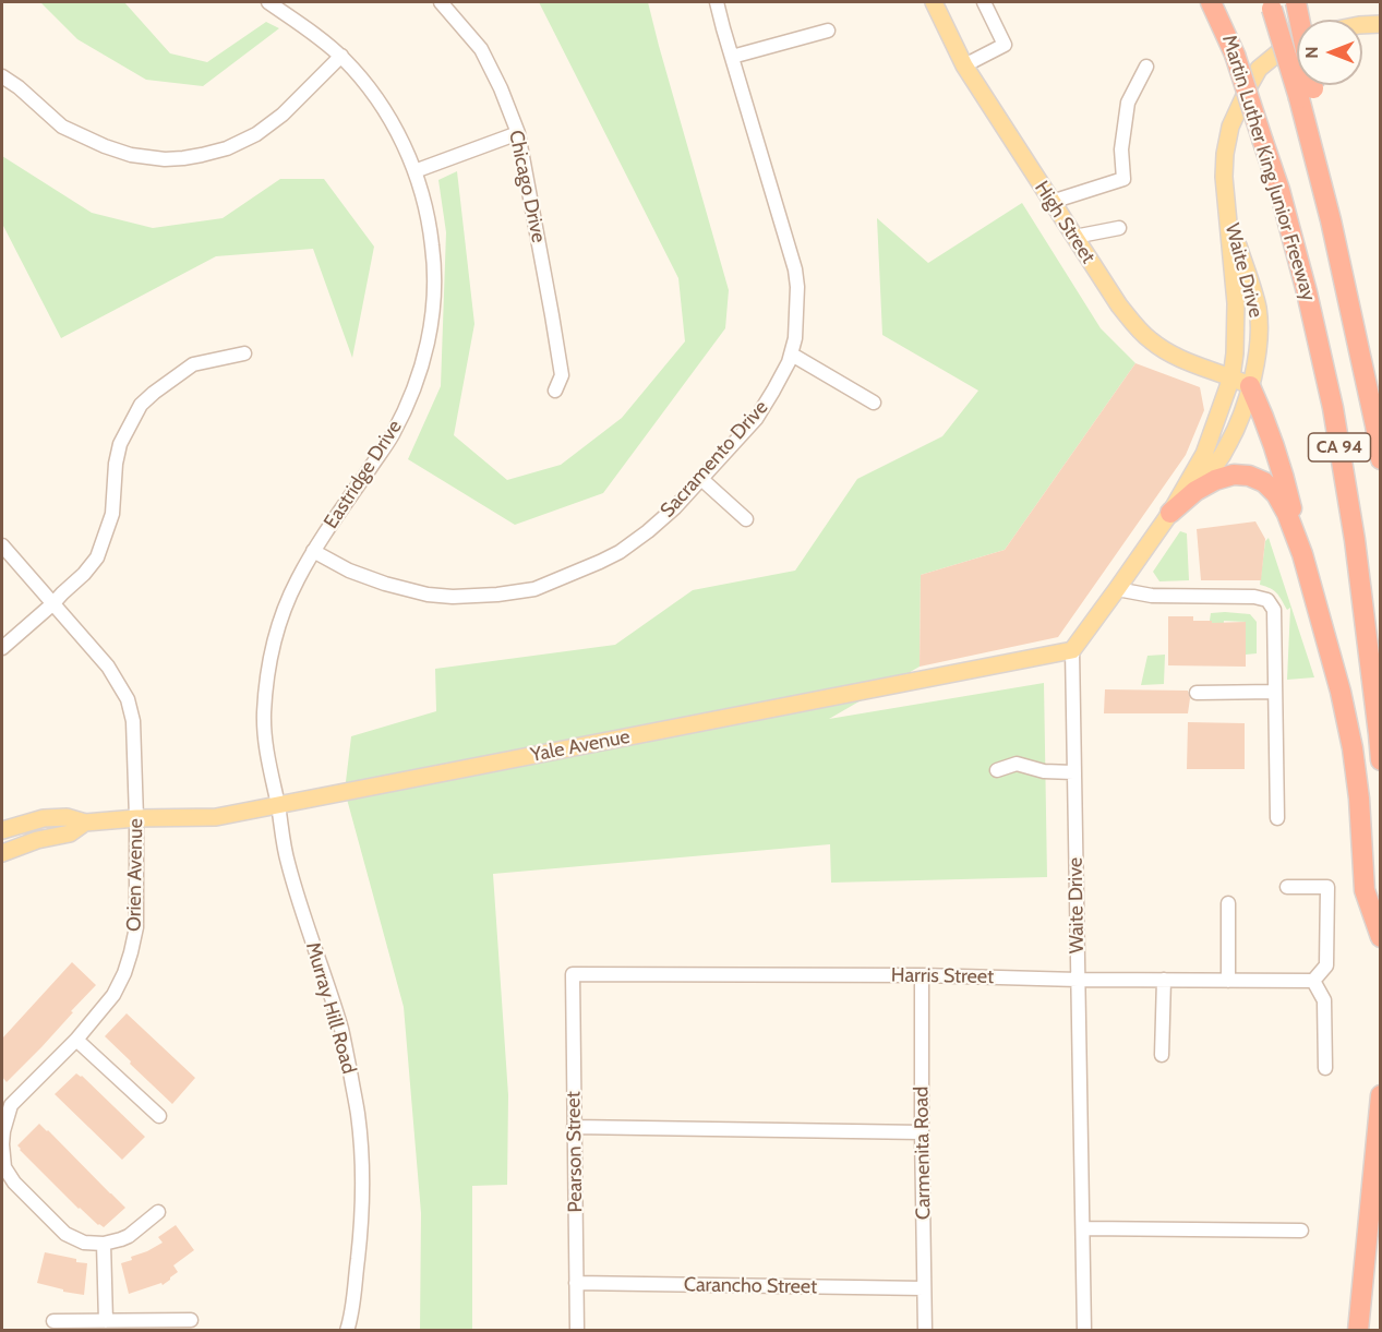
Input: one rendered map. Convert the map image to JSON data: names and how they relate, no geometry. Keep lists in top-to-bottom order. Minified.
{"streets":{"highway":["Martin Luther King Junior Freeway","CA 94"],"main road":["High Street","Waite Drive","Yale Avenue"],"street":["Chicago Drive","Sacramento Drive","Eastridge Drive","Orien Avenue","Harris Street","Murray Hill Road","Pearson Street","Carmenita Road","Carancho Street"]},"crossings":[["High Street","Waite Drive"],["Waite Drive","Yale Avenue"],["Waite Drive","Harris Street"],["Sacramento Drive","Eastridge Drive"],["Eastridge Drive","Yale Avenue"],["Eastridge Drive","Murray Hill Road"],["Yale Avenue","Orien Avenue"],["Yale Avenue","Murray Hill Road"],["Harris Street","Pearson Street"],["Harris Street","Carmenita Road"],["Pearson Street","Carancho Street"],["Carmenita Road","Carancho Street"]],"north":"left"}
